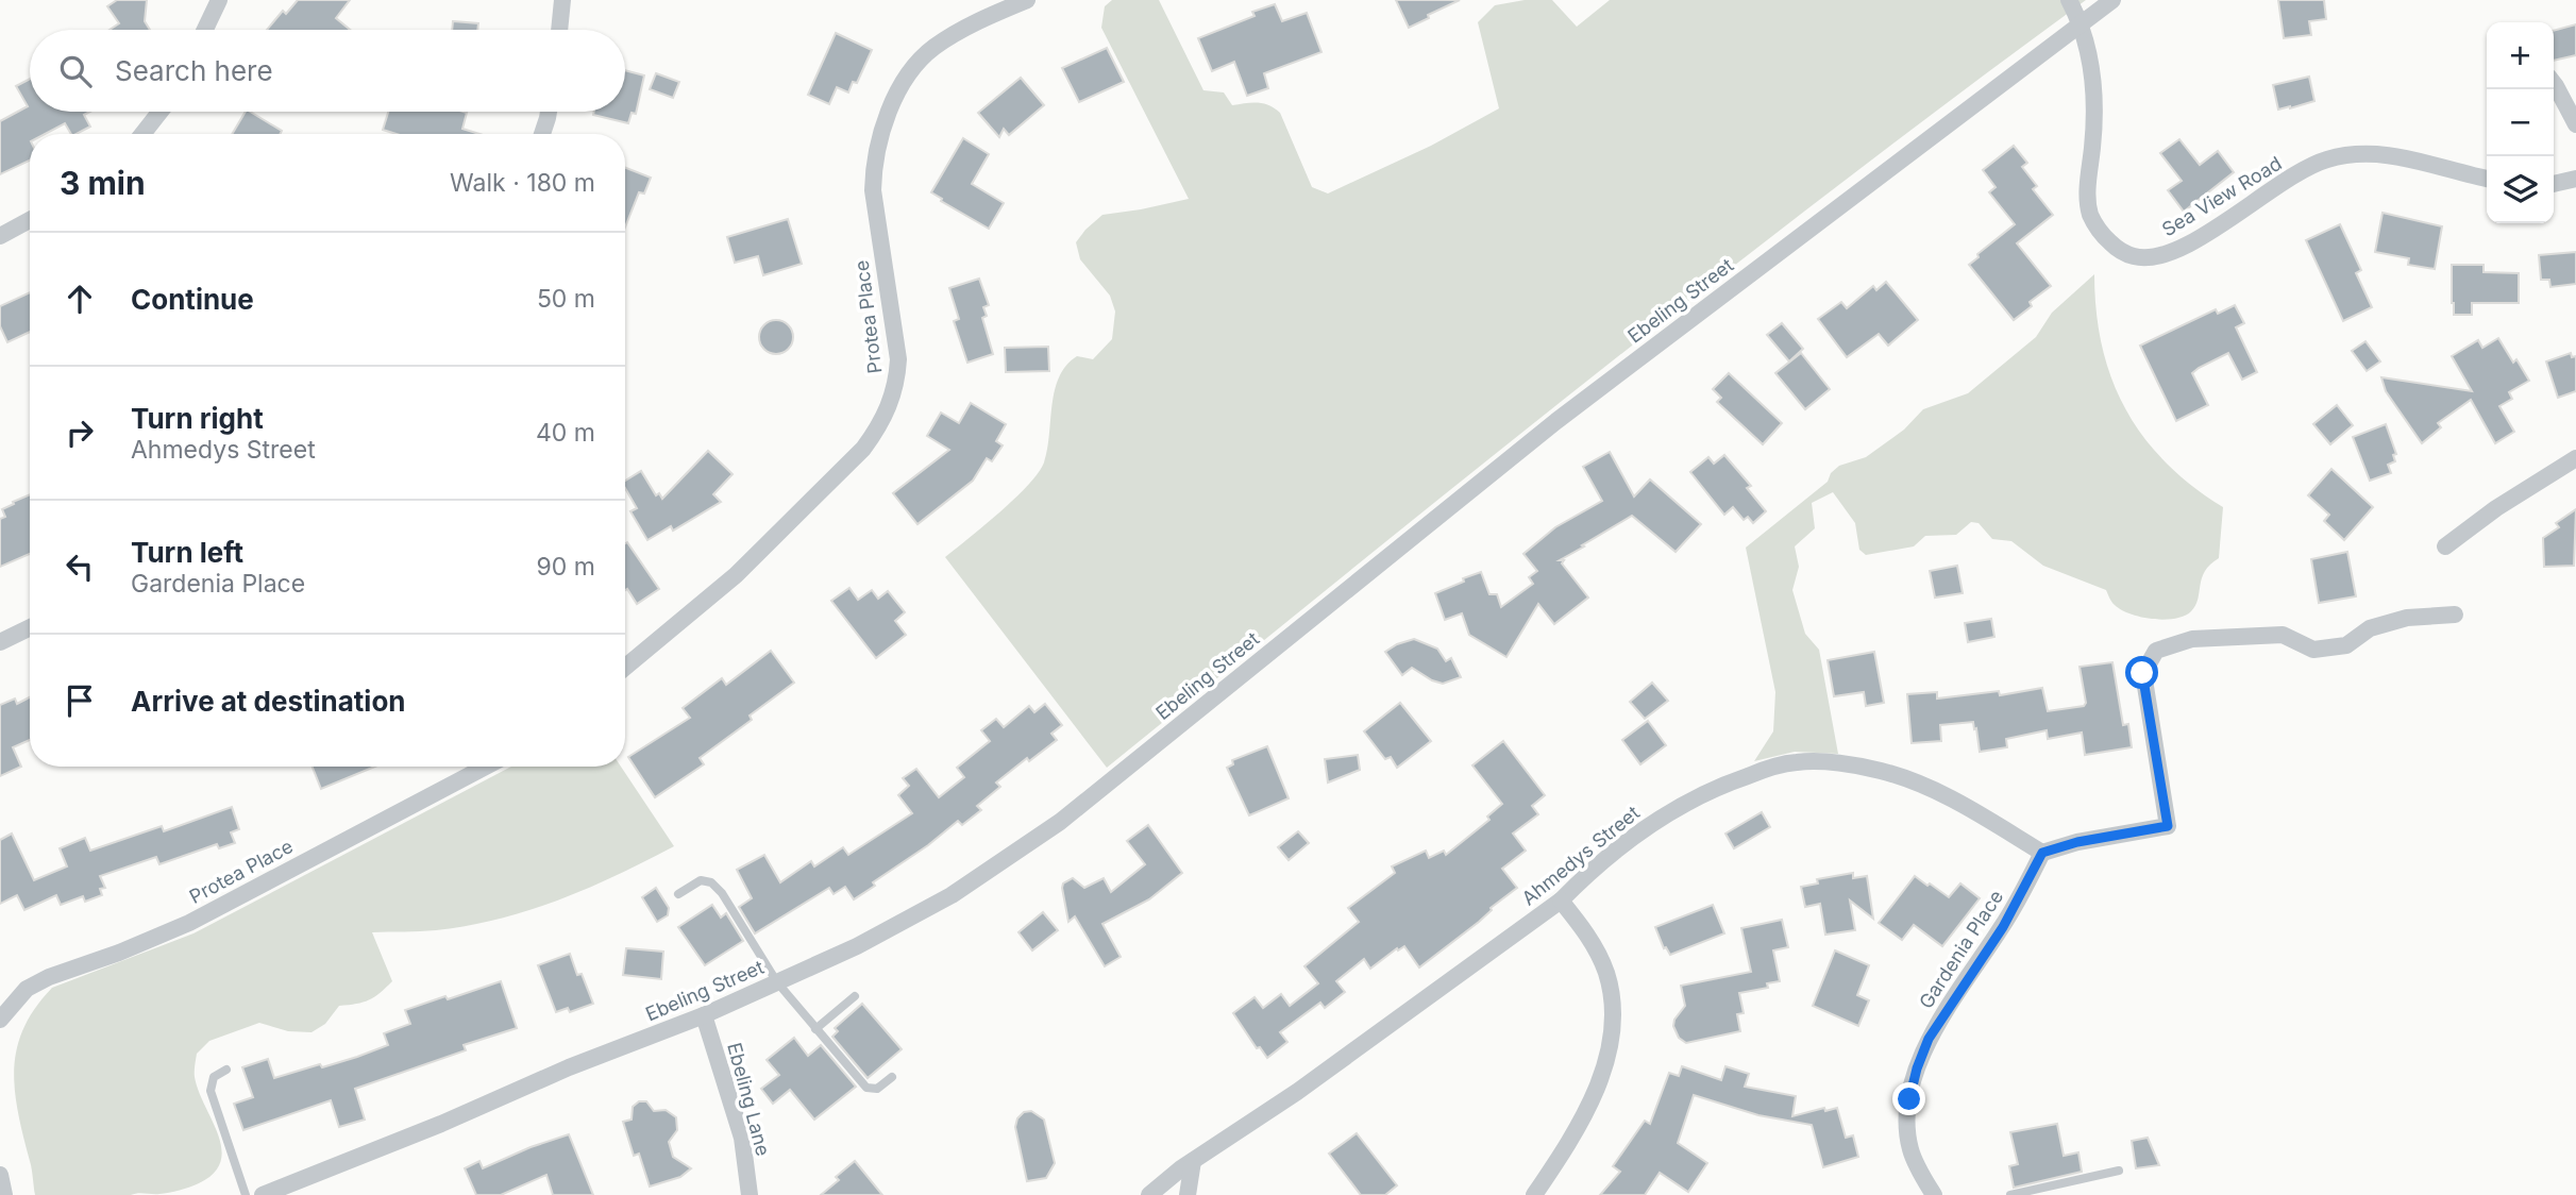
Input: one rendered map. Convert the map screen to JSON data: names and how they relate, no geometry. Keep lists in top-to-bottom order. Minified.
{"streets":{"street":["Sea View Road","Ebeling Street","Protea Place","Ahmedys Street","Gardenia Place","Ebeling Lane"]},"crossings":[["Sea View Road","Ebeling Street"],["Ebeling Street","Ebeling Lane"],["Ahmedys Street","Gardenia Place"]],"page":{"map_buttons":["+","−"],"search":"Search here","heading":["3 min","Walk · 180 m"],"list":[["Continue","50 m"],["Turn right","Ahmedys Street","40 m"],["Turn left","Gardenia Place","90 m"],"Arrive at destination"]}}
